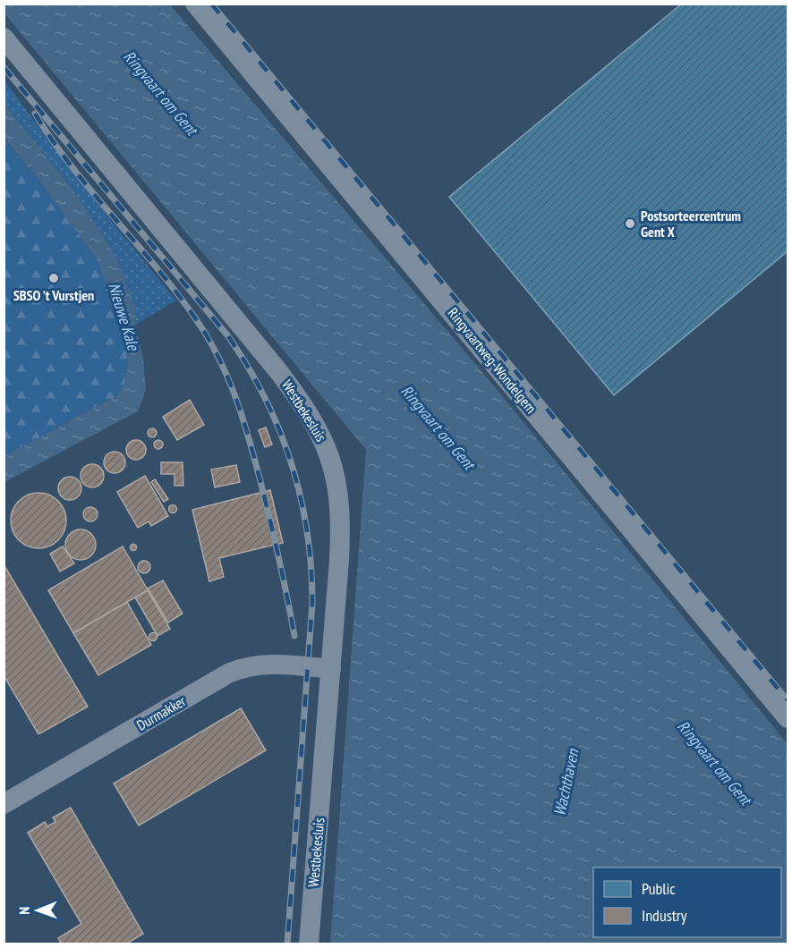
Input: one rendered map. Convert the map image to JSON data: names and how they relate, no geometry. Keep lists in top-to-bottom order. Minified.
{"streets":{"street":["Ringvaartweg-Wondelgem","Westbekesluis","Durmakker"]},"crossings":[["Westbekesluis","Durmakker"]],"water":["Ringvaart om Gent","Nieuwe Kale","Wachthaven"],"places":["Postsorteercentrum Gent X","SBSO 't Vurstjen"],"legend":["Public","Industry"],"north":"left"}
